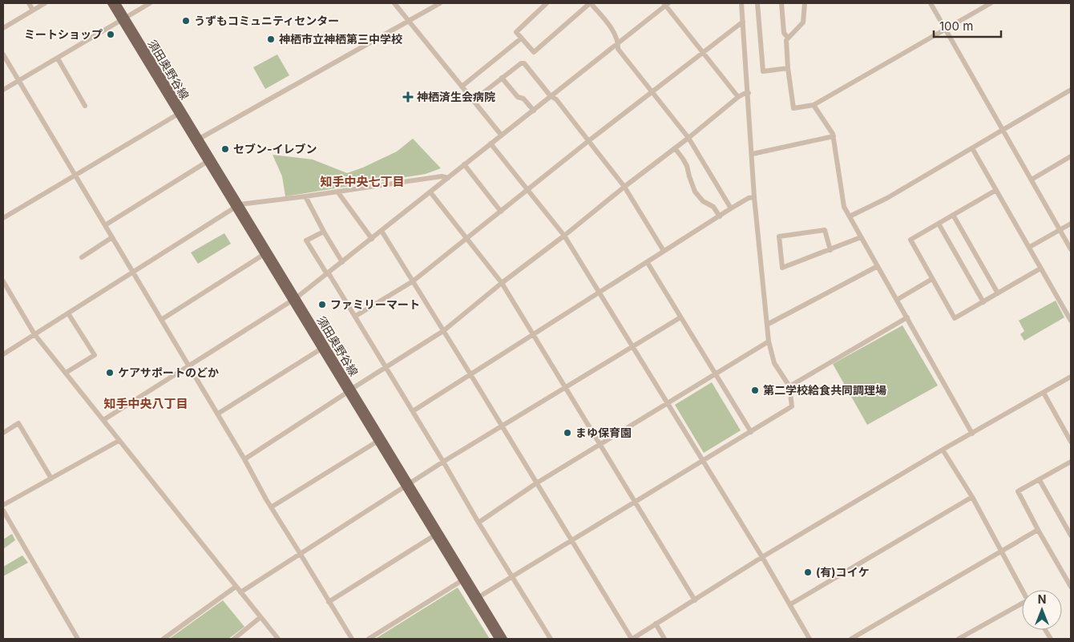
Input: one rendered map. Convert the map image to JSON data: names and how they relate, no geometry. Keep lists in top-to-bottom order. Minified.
{"streets":{"main road":["須田奥野谷線"]},"districts":["知手中央七丁目","知手中央八丁目"],"places":{"other":["うずもコミュニティセンター","ミートショップ","神栖市立神栖第三中学校","セブン-イレブン","ファミリーマート","ケアサポートのどか","第二学校給食共同調理場","まゆ保育園","(有)コイケ"],"health":["神栖済生会病院"]},"scale_bar":"100 m","north":"top"}
